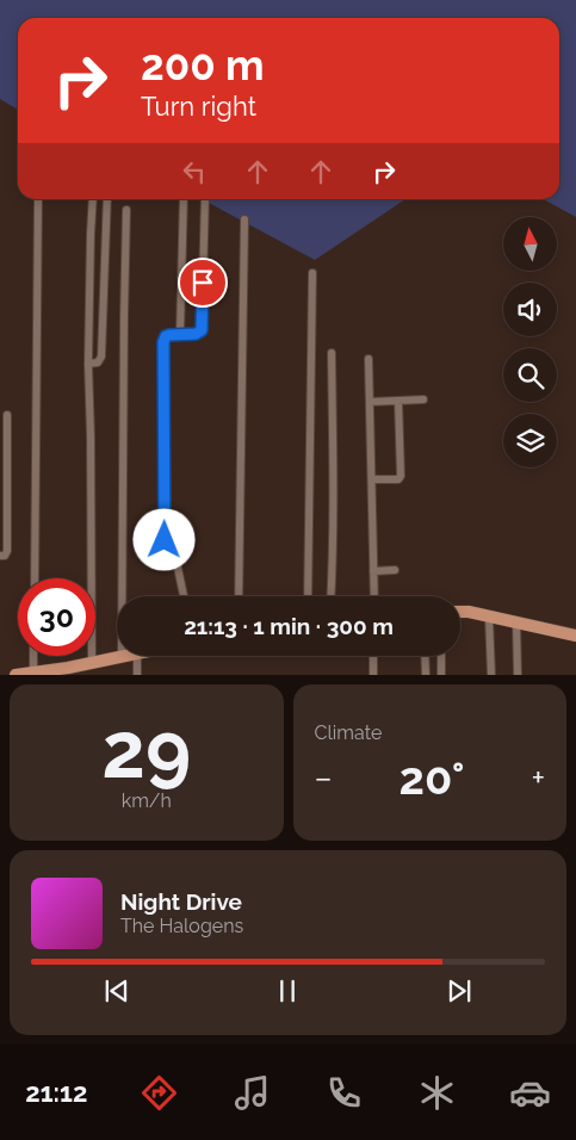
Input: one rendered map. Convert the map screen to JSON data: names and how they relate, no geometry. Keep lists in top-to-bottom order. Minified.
{"north":"top","page":{"turn":["200 m","Turn right"],"limit":"30","trip":"21:13 · 1 min · 300 m","tile":[["29","km/h"],"Climate"],"heat":["−","20°","+"],"song":["Night Drive","The Halogens"],"tabs":"21:12"}}
